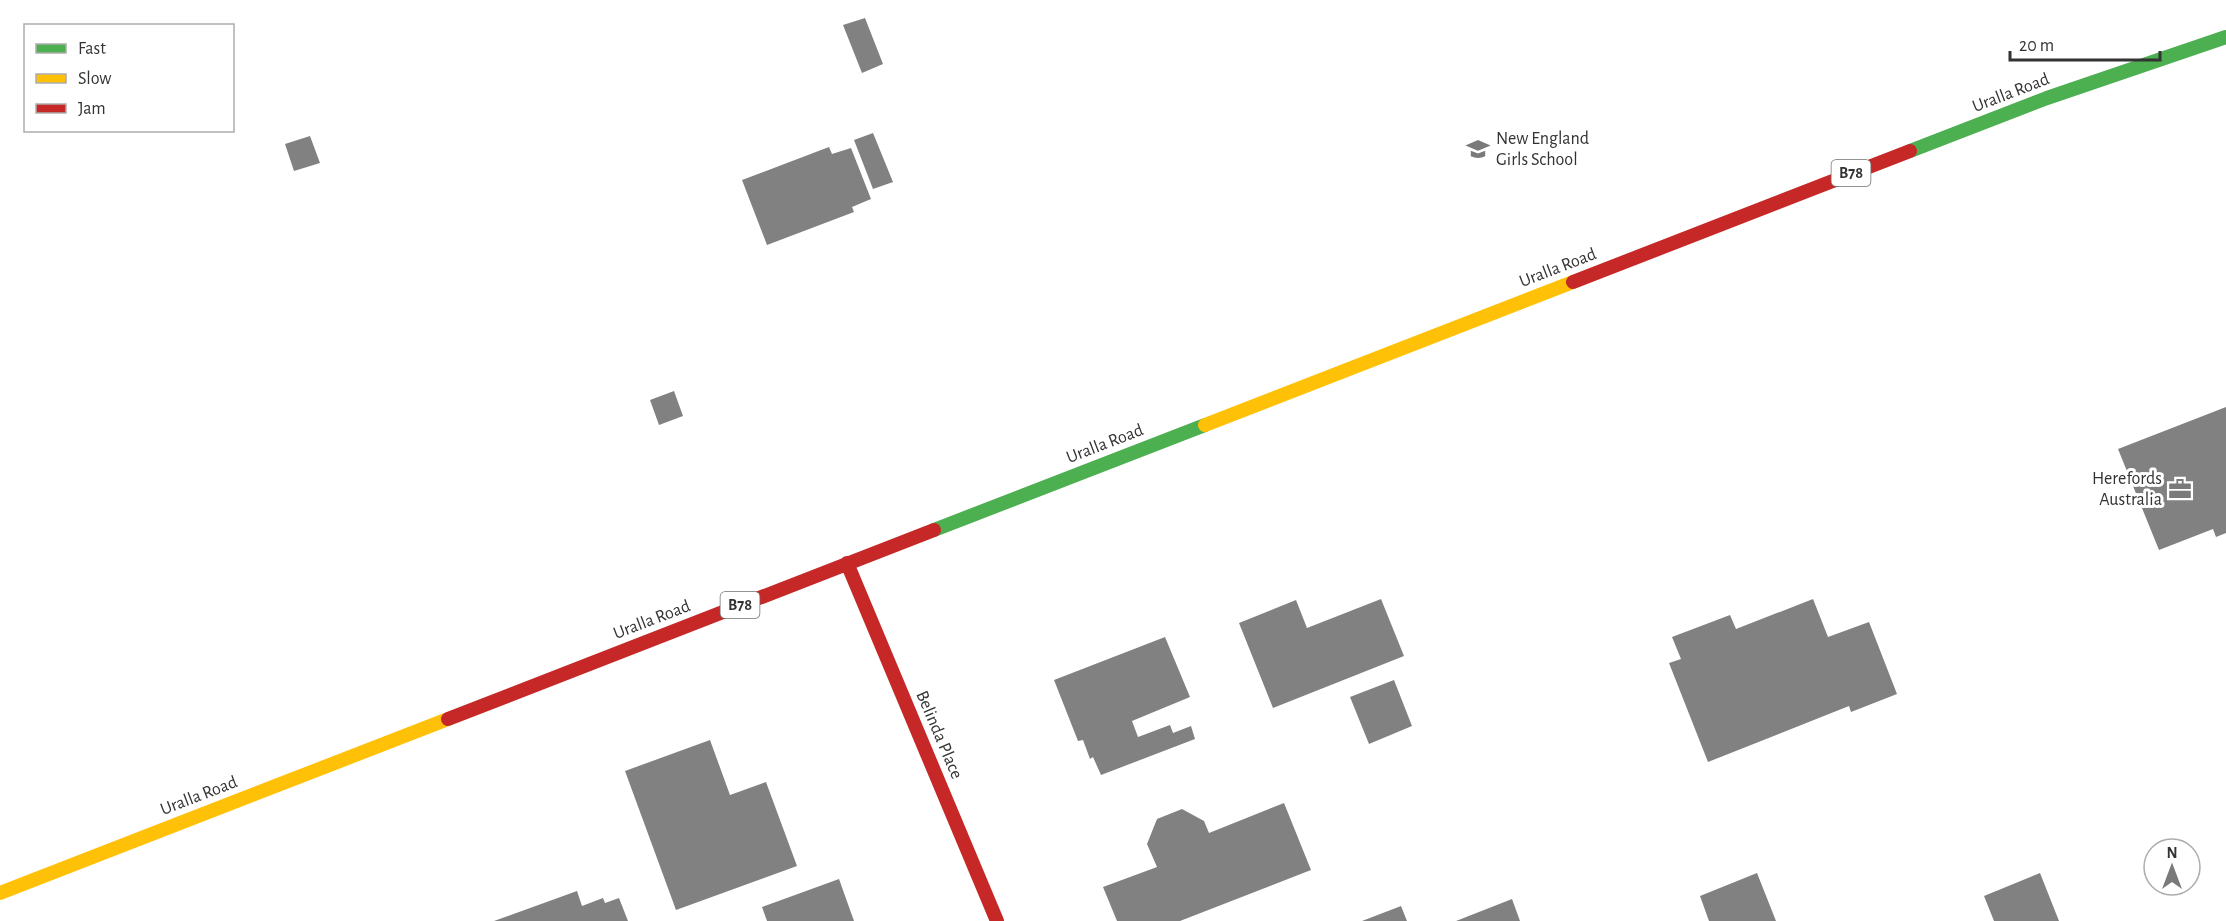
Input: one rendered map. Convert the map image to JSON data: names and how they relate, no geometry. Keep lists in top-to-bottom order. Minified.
{"streets":{"main road":["Uralla Road","B78","Belinda Place"]},"crossings":[["Uralla Road","Belinda Place"]],"places":{"school or university":["New England Girls School"],"office":["Herefords Australia"]},"legend":["Fast","Slow","Jam"],"scale_bar":"20 m","north":"top"}
